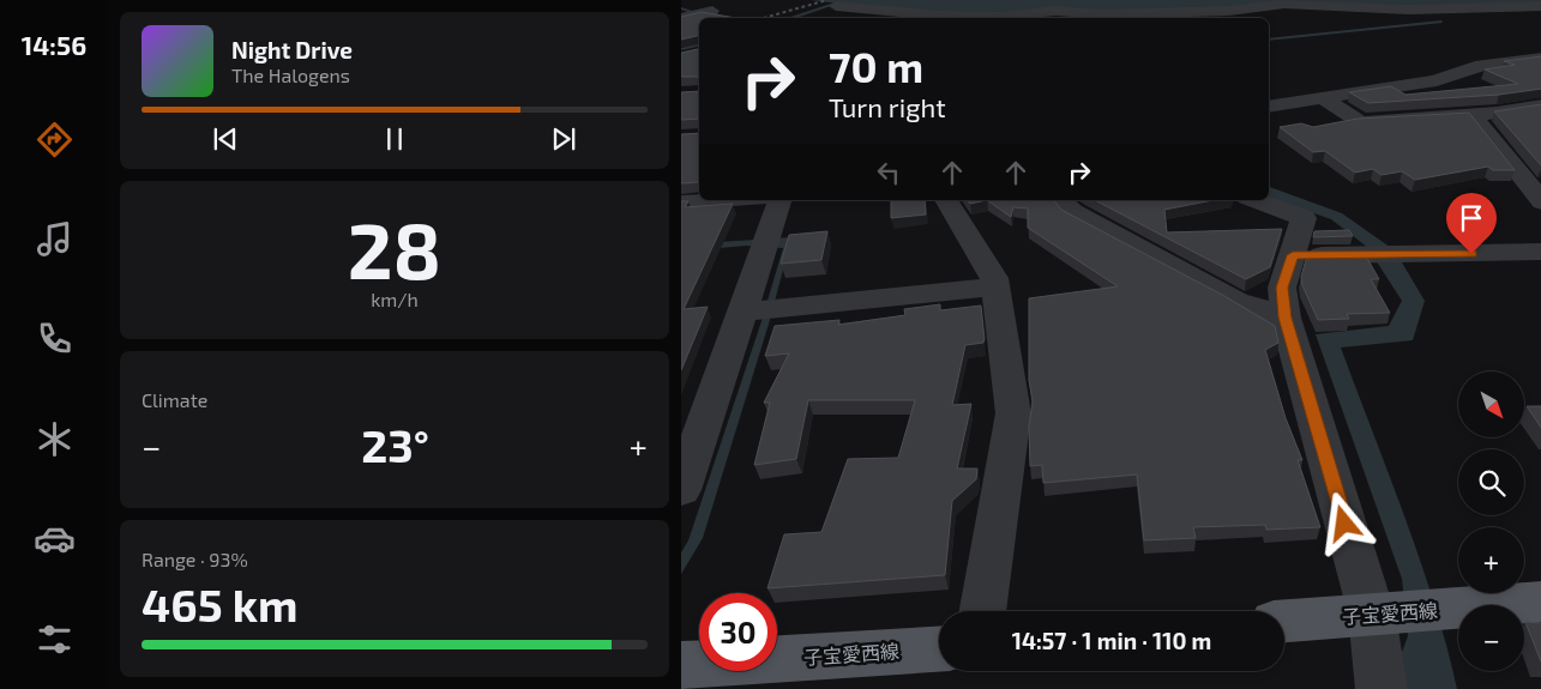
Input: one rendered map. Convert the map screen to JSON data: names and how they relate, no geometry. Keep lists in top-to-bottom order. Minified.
{"streets":{"main road":["子宝愛西線"]},"north":"bottom right","page":{"tabs":"14:56","turn":["70 m","Turn right"],"song":["Night Drive","The Halogens"],"tile":[["28","km/h"],"Climate",["Range · 93%","465 km"]],"map_buttons":["+","−"],"heat":["−","23°","+"],"limit":"30","trip":"14:57 · 1 min · 110 m"}}
